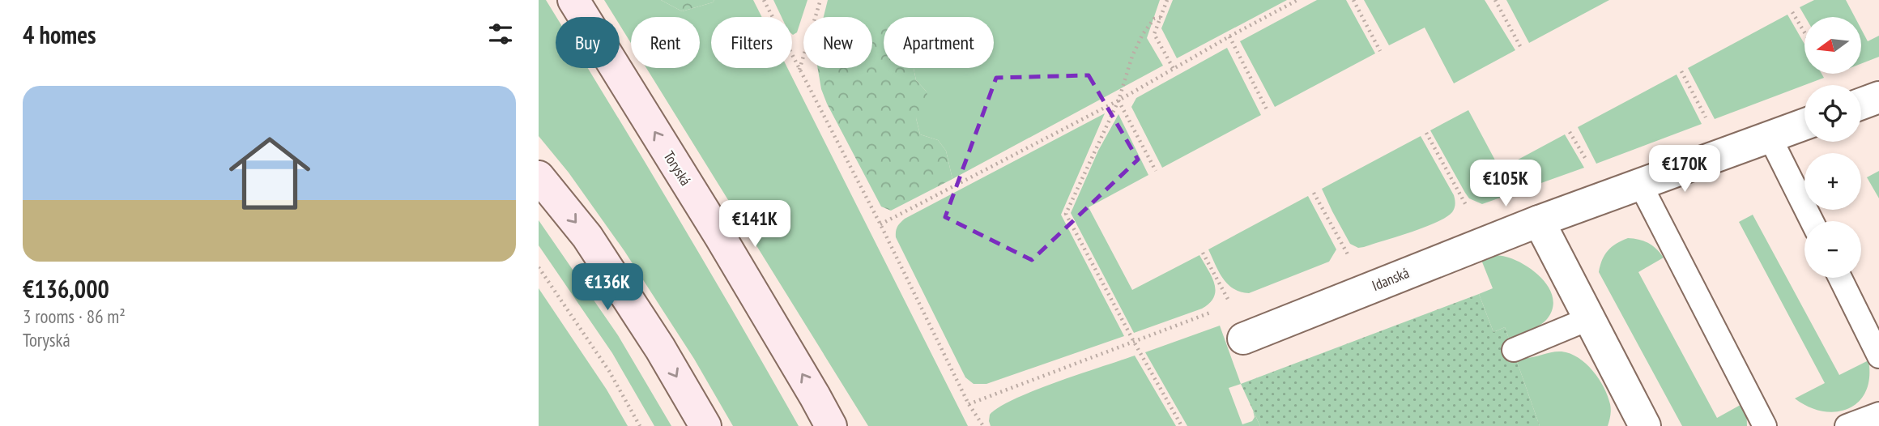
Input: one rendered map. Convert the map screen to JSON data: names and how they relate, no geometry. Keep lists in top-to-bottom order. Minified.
{"streets":{"street":["Toryská","Idanská"]},"north":"left","page":{"heading":"4 homes","map_buttons":["+","−"],"chip":["Buy","Rent","Filters","New","Apartment"],"list":[{"name":"€136,000","note":"3 rooms · 86 m² · Toryská"}],"price":["€170K","€105K","€141K","€136K"]}}
